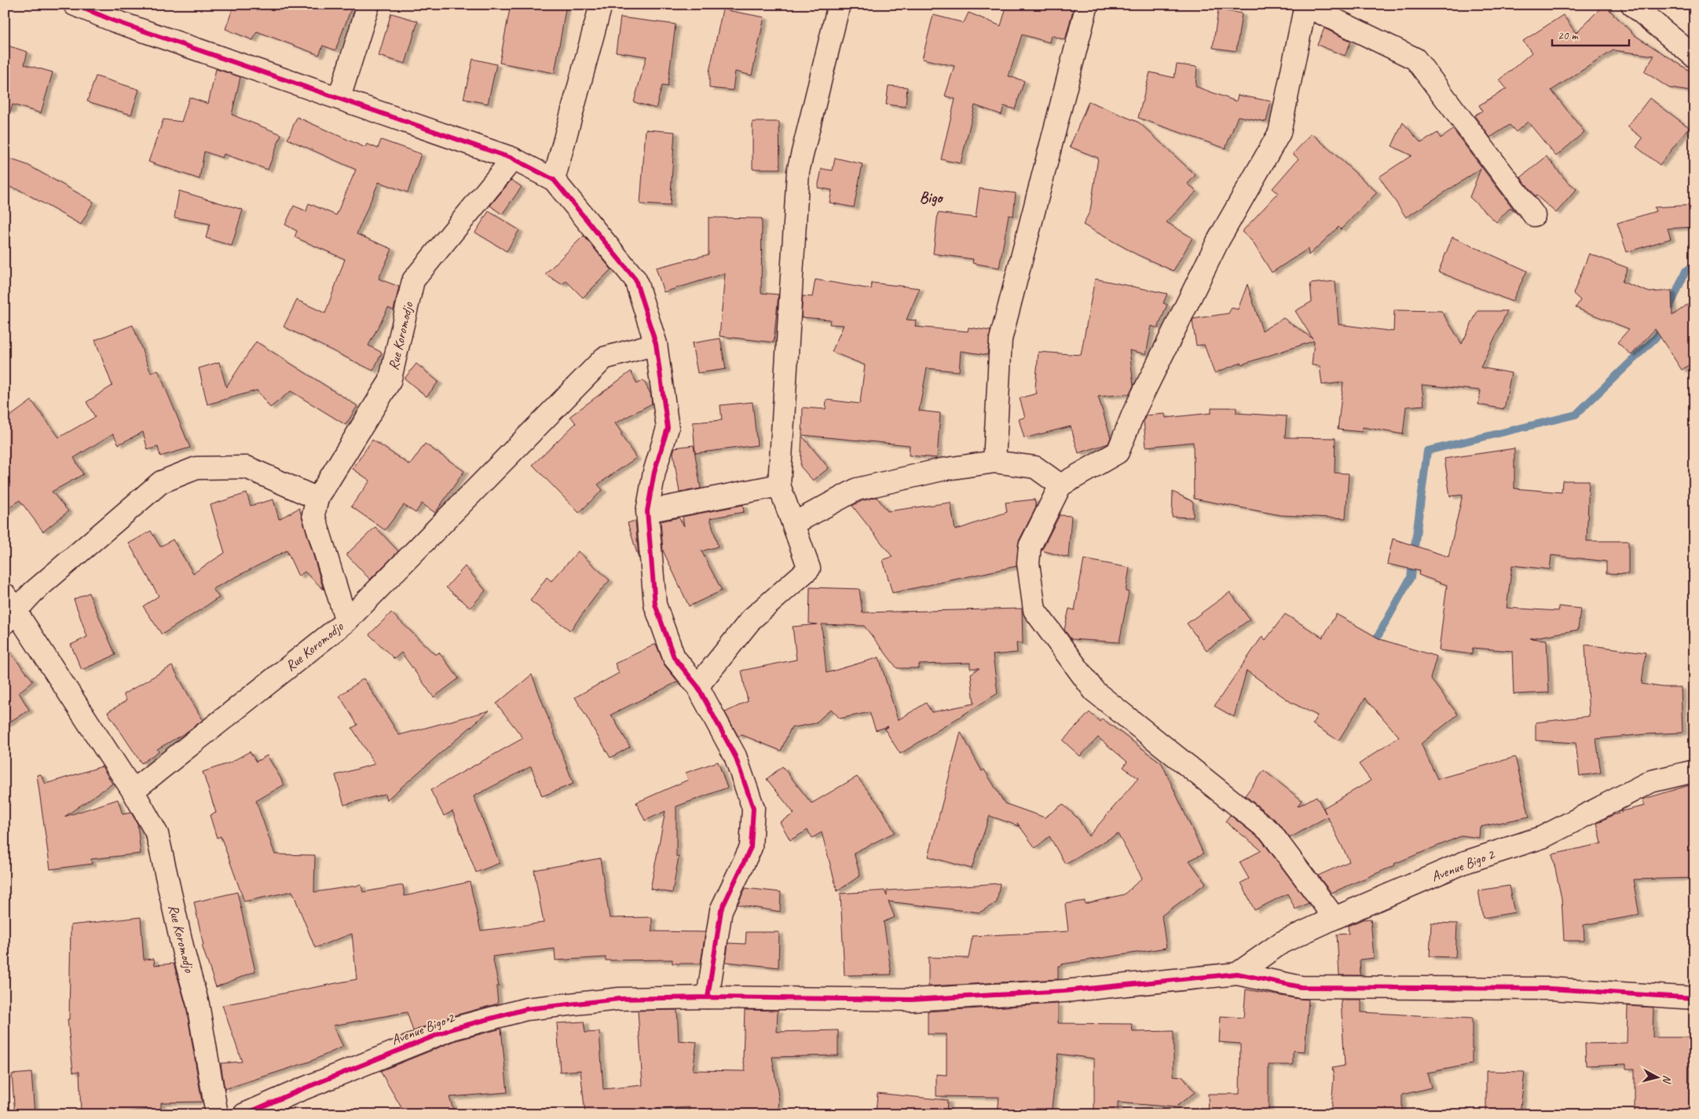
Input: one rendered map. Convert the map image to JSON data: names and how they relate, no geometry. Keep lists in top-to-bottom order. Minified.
{"streets":{"street":["Rue Koromodjo","Avenue Bigo 2"]},"districts":["Bigo"],"scale_bar":"20 m","north":"right"}
